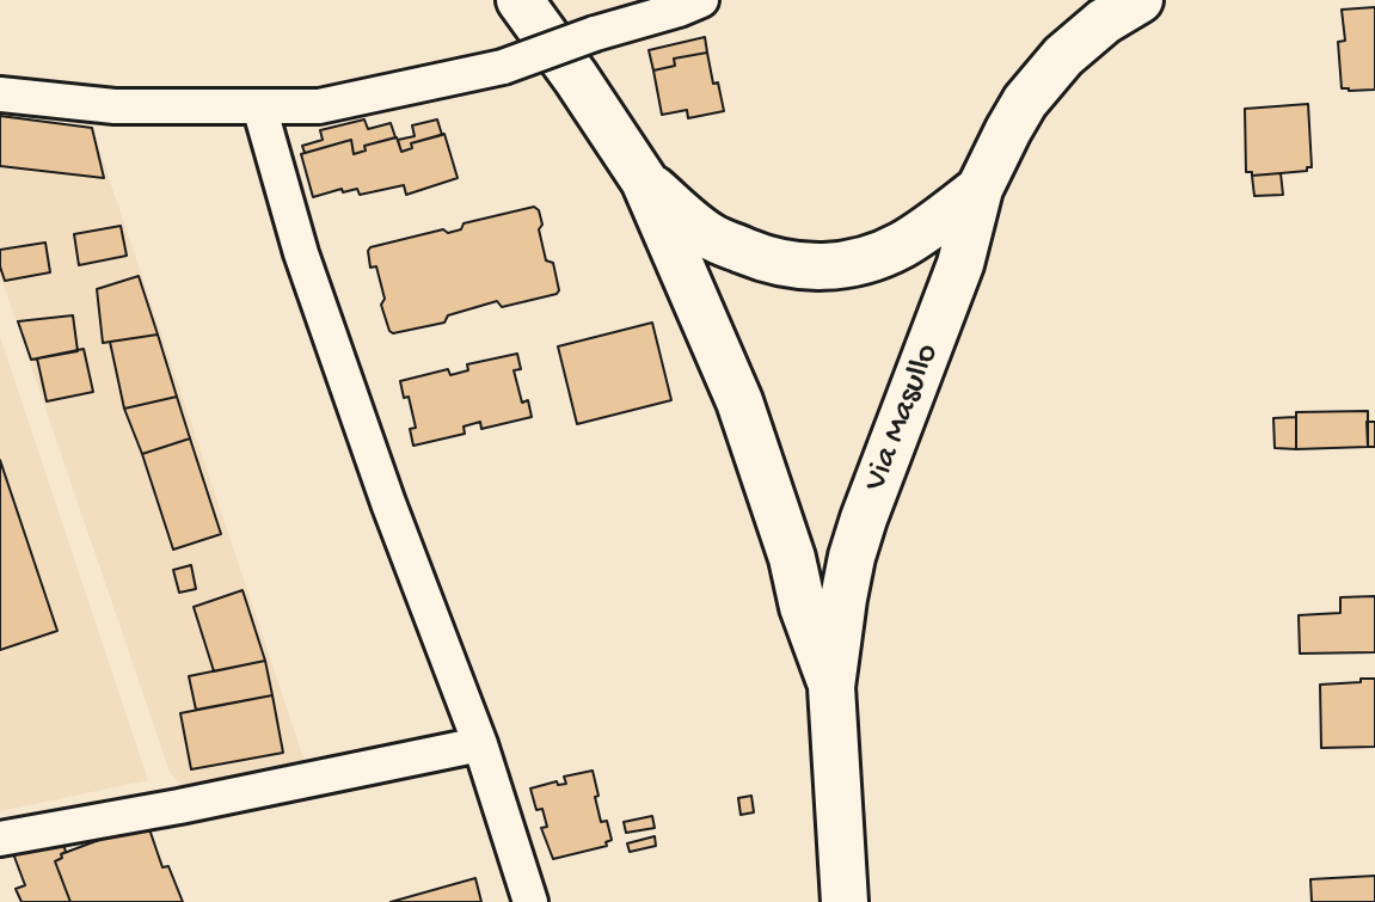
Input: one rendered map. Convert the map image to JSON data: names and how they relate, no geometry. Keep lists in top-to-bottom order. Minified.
{"streets":{"main road":["Via Masullo"]}}
